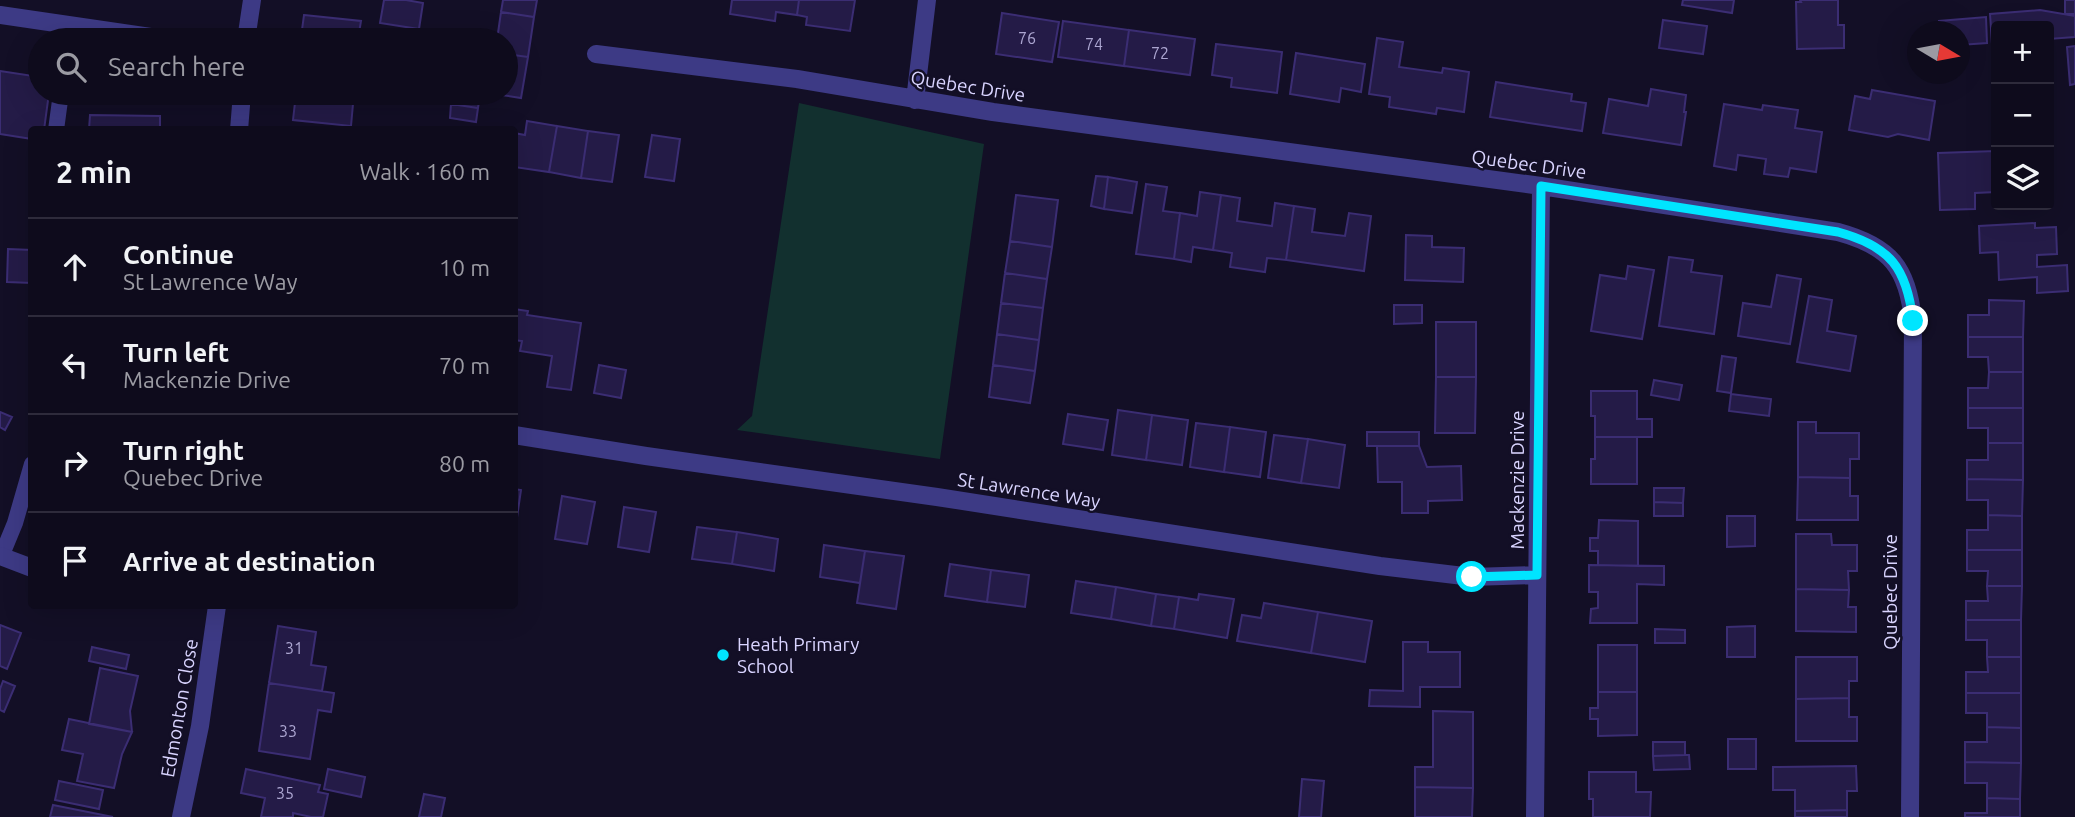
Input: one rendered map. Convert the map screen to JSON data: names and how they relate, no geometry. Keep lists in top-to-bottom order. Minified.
{"streets":{"street":["Quebec Drive","Mackenzie Drive","St Lawrence Way","Edmonton Close"]},"crossings":[["Quebec Drive","Mackenzie Drive"],["Mackenzie Drive","St Lawrence Way"]],"places":["Heath Primary School"],"house_numbers":["76","74","72","31","33","35"],"north":"right","page":{"map_buttons":["+","−"],"search":"Search here","heading":["2 min","Walk · 160 m"],"list":[["Continue","St Lawrence Way","10 m"],["Turn left","Mackenzie Drive","70 m"],["Turn right","Quebec Drive","80 m"],"Arrive at destination"]}}
